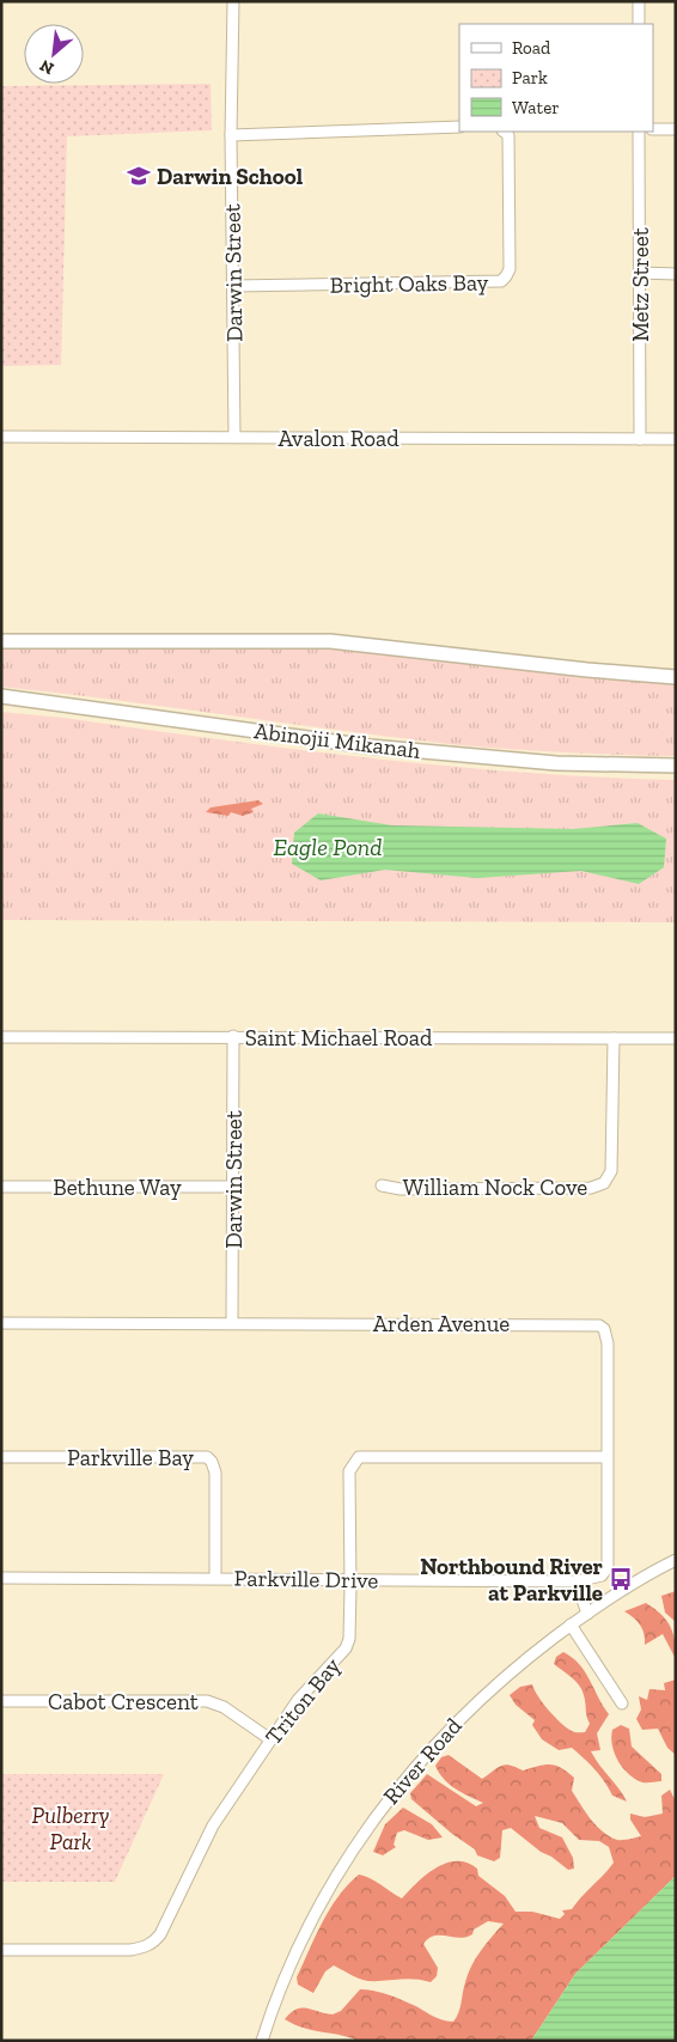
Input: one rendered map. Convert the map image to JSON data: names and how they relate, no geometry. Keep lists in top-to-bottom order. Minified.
{"streets":{"main road":["Abinojii Mikanah"],"street":["Darwin Street","Bright Oaks Bay","Metz Street","Avalon Road","Saint Michael Road","Bethune Way","William Nock Cove","Arden Avenue","Parkville Bay","Parkville Drive","Cabot Crescent","Triton Bay","River Road"]},"crossings":[["Darwin Street","Bright Oaks Bay"],["Darwin Street","Avalon Road"],["Darwin Street","Saint Michael Road"],["Darwin Street","Bethune Way"],["Darwin Street","Arden Avenue"],["Metz Street","Avalon Road"],["Saint Michael Road","William Nock Cove"],["Arden Avenue","Parkville Drive"],["Arden Avenue","Triton Bay"],["Parkville Bay","Parkville Drive"],["Parkville Drive","Triton Bay"],["Cabot Crescent","Triton Bay"]],"water":["Eagle Pond"],"parks":["Pulberry Park"],"places":{"school or university":["Darwin School"],"bus stop":["Northbound River at Parkville"]},"legend":["Road","Park","Water"],"north":"bottom left"}
